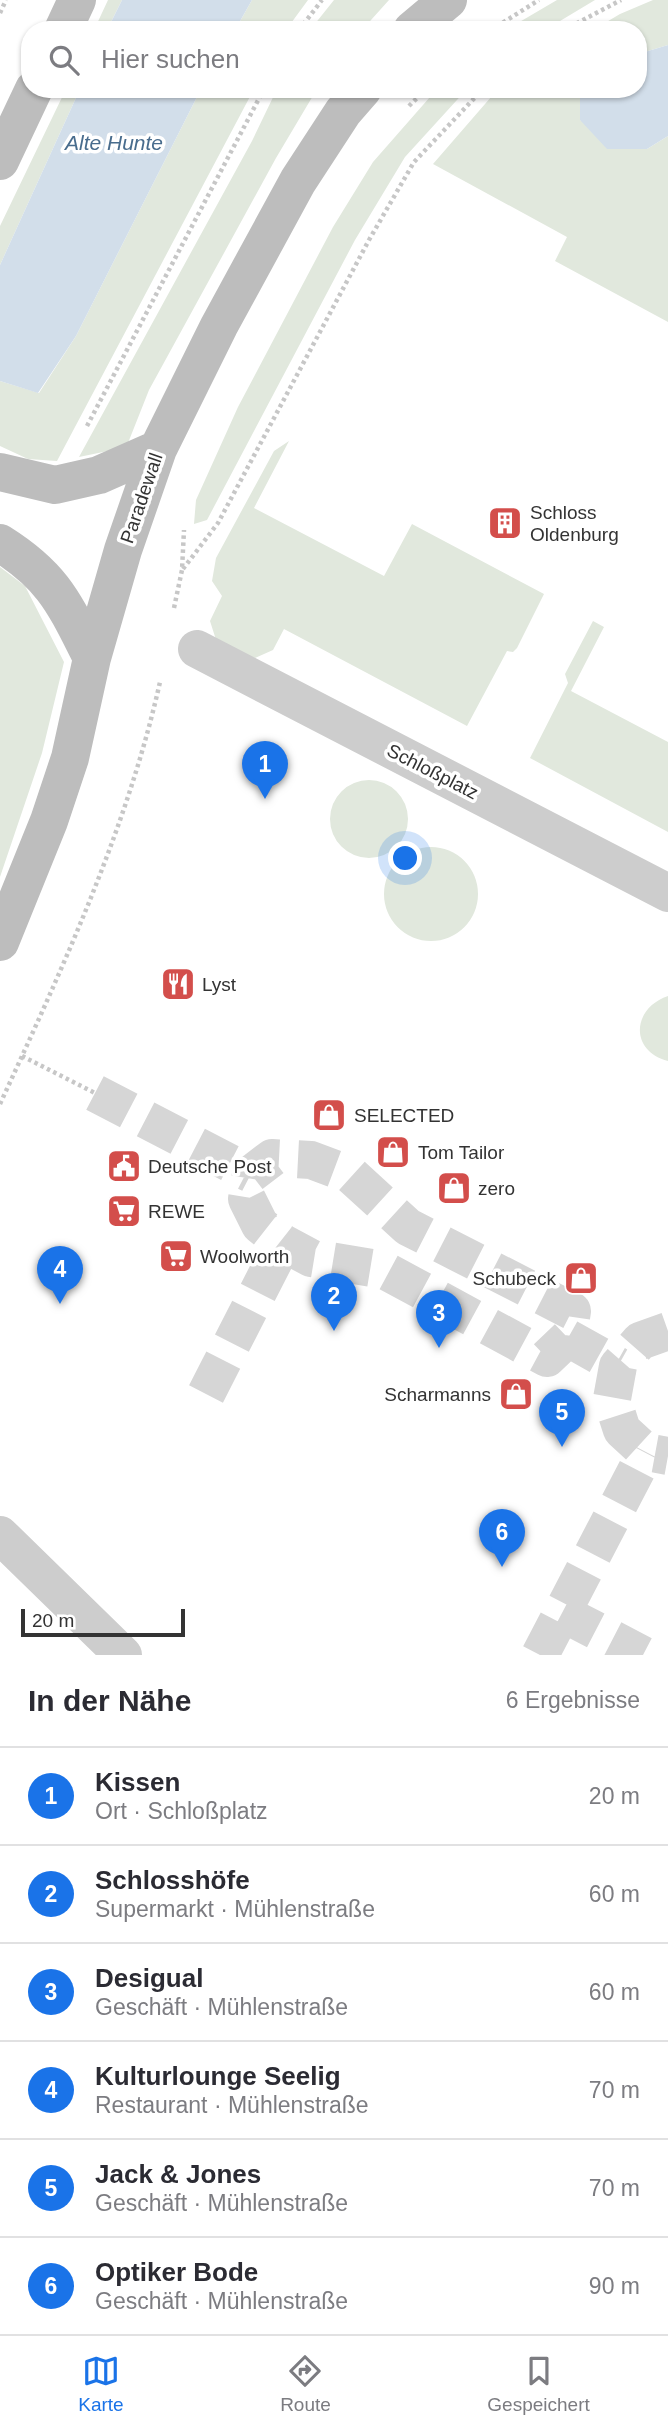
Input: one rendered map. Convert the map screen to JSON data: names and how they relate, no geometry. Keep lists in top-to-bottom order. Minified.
{"streets":{"street":["Paradewall","Schloßplatz"]},"water":["Alte Hunte"],"places":{"building":["Schloss Oldenburg"],"restaurant":["Lyst"],"shop":["SELECTED","Tom Tailor","zero","Schubeck","Scharmanns"],"public building":["Deutsche Post"],"supermarket":["REWE","Woolworth"]},"scale_bar":"20 m","page":{"search":"Hier suchen","pins":["1","4","2","3","5","6"],"scale":"20 m","heading":["In der Nähe","6 Ergebnisse"],"list":[{"mark":"1","name":"Kissen","note":"Ort · Schloßplatz","value":"20 m"},{"mark":"2","name":"Schlosshöfe","note":"Supermarkt · Mühlenstraße","value":"60 m"},{"mark":"3","name":"Desigual","note":"Geschäft · Mühlenstraße","value":"60 m"},{"mark":"4","name":"Kulturlounge Seelig","note":"Restaurant · Mühlenstraße","value":"70 m"},{"mark":"5","name":"Jack & Jones","note":"Geschäft · Mühlenstraße","value":"70 m"},{"mark":"6","name":"Optiker Bode","note":"Geschäft · Mühlenstraße","value":"90 m"}],"nav":["Karte","Route","Gespeichert"]}}
